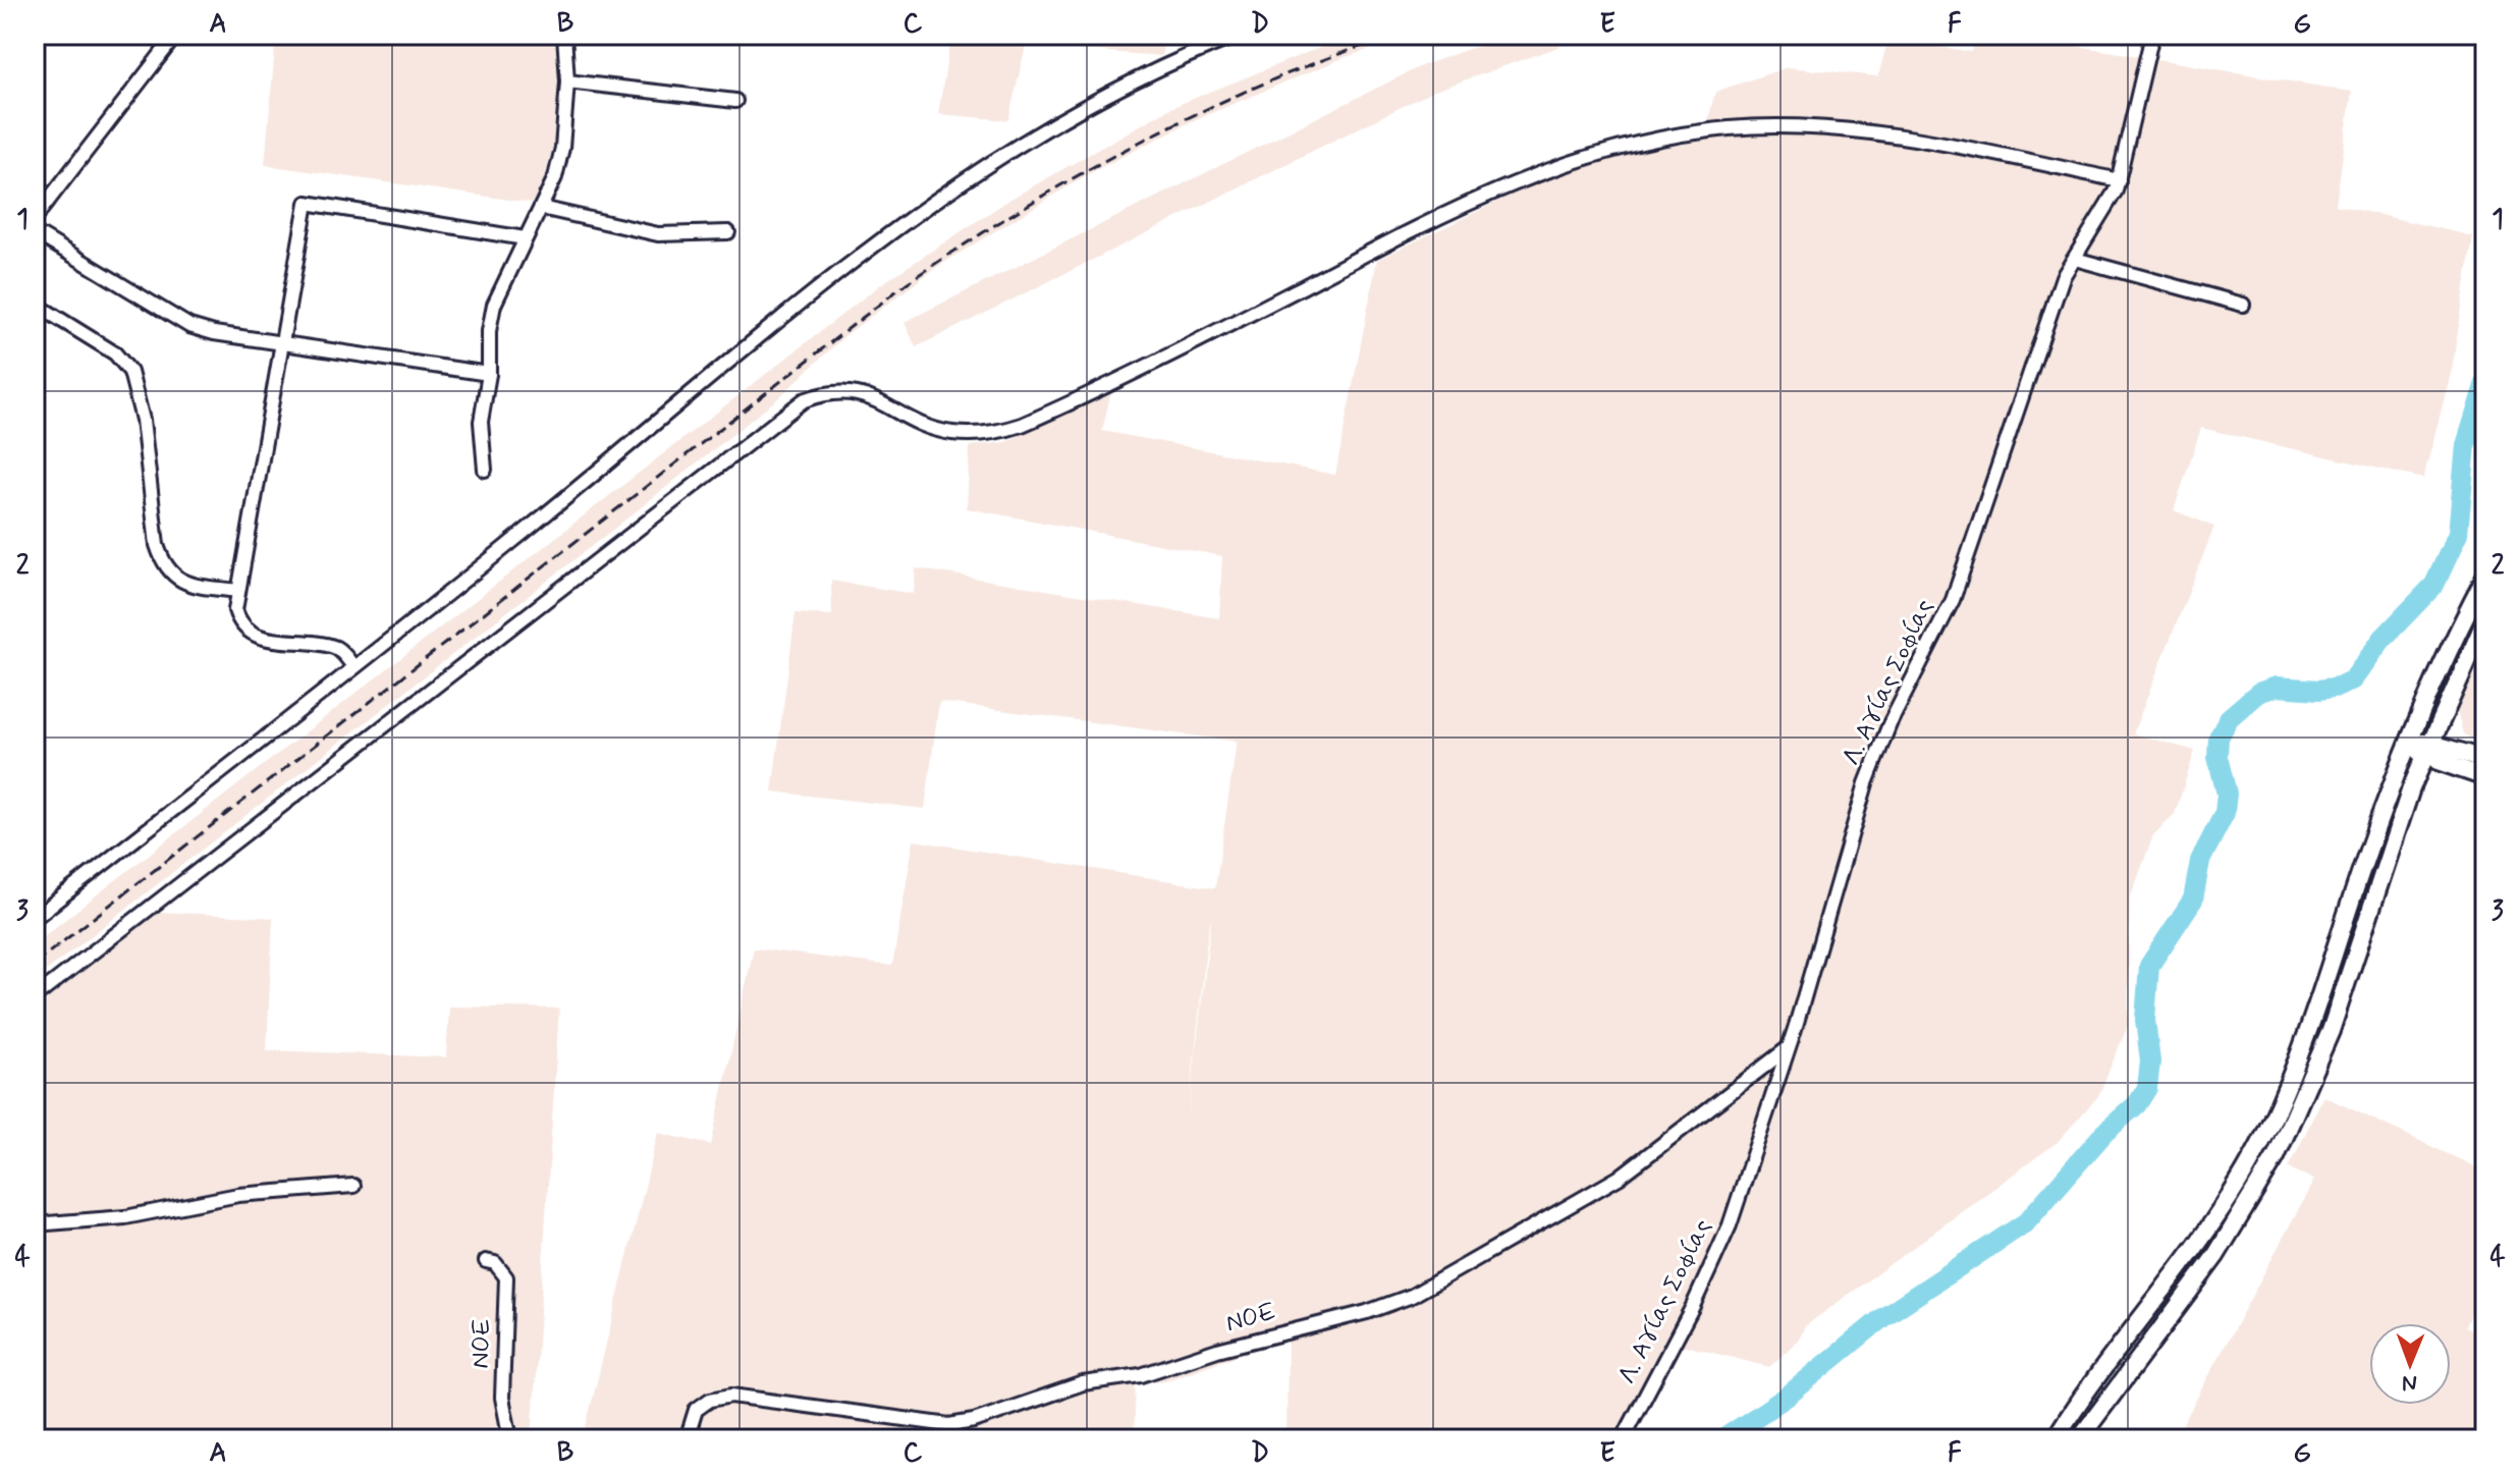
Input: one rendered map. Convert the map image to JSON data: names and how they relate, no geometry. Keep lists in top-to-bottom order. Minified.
{"streets":{"street":["Λ. Αγίας Σοφίας","NOE"]},"crossings":[["Λ. Αγίας Σοφίας","NOE"]],"north":"bottom","grid":{"columns":["A","B","C","D","E","F","G"],"rows":["1","2","3","4"]}}
